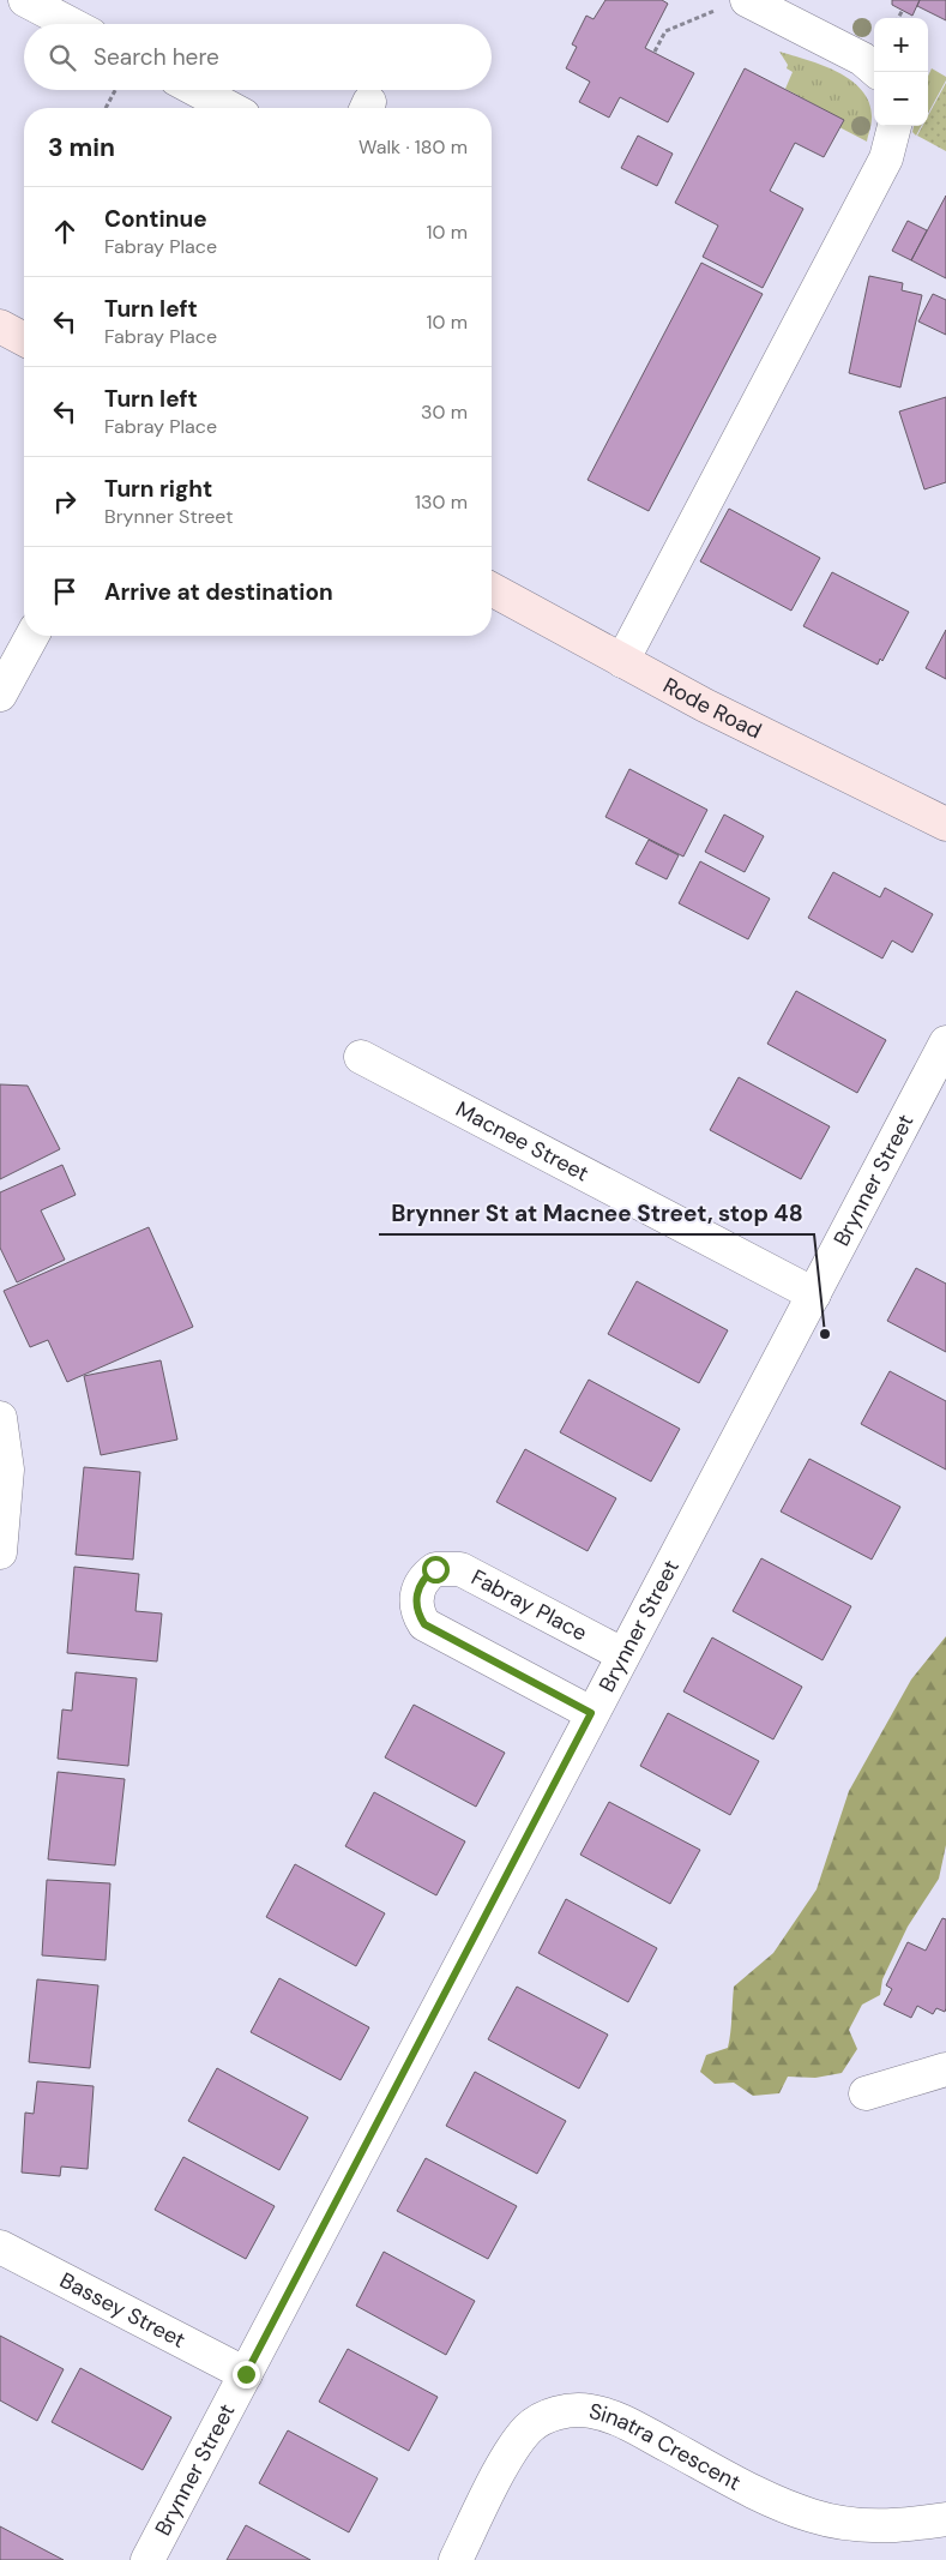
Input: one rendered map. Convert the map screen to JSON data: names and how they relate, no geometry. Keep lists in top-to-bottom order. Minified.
{"streets":{"main road":["Rode Road"],"street":["Macnee Street","Brynner Street","Fabray Place","Bassey Street","Sinatra Crescent"]},"crossings":[["Macnee Street","Brynner Street"],["Brynner Street","Fabray Place"],["Brynner Street","Bassey Street"]],"places":["Brynner St at Macnee Street, stop 48"],"page":{"map_buttons":["+","−"],"search":"Search here","heading":["3 min","Walk · 180 m"],"list":[["Continue","Fabray Place","10 m"],["Turn left","Fabray Place","10 m"],["Turn left","Fabray Place","30 m"],["Turn right","Brynner Street","130 m"],"Arrive at destination"]}}
